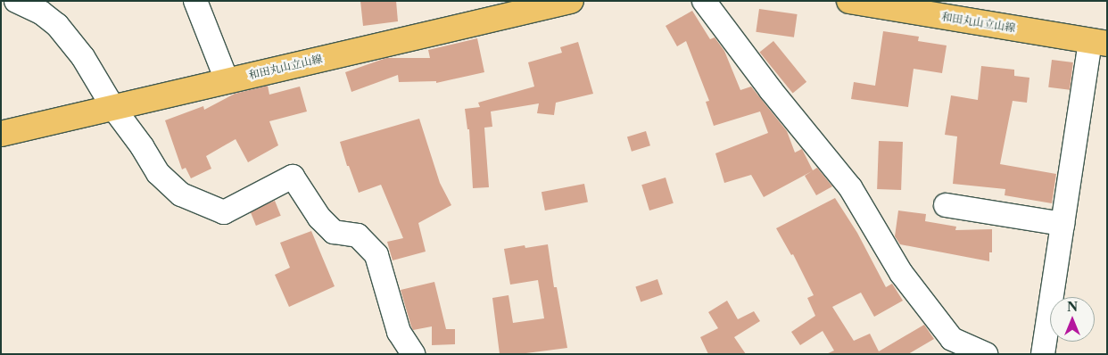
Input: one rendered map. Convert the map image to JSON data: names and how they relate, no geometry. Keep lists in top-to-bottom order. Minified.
{"streets":{"main road":["和田丸山立山線"]},"north":"top"}
